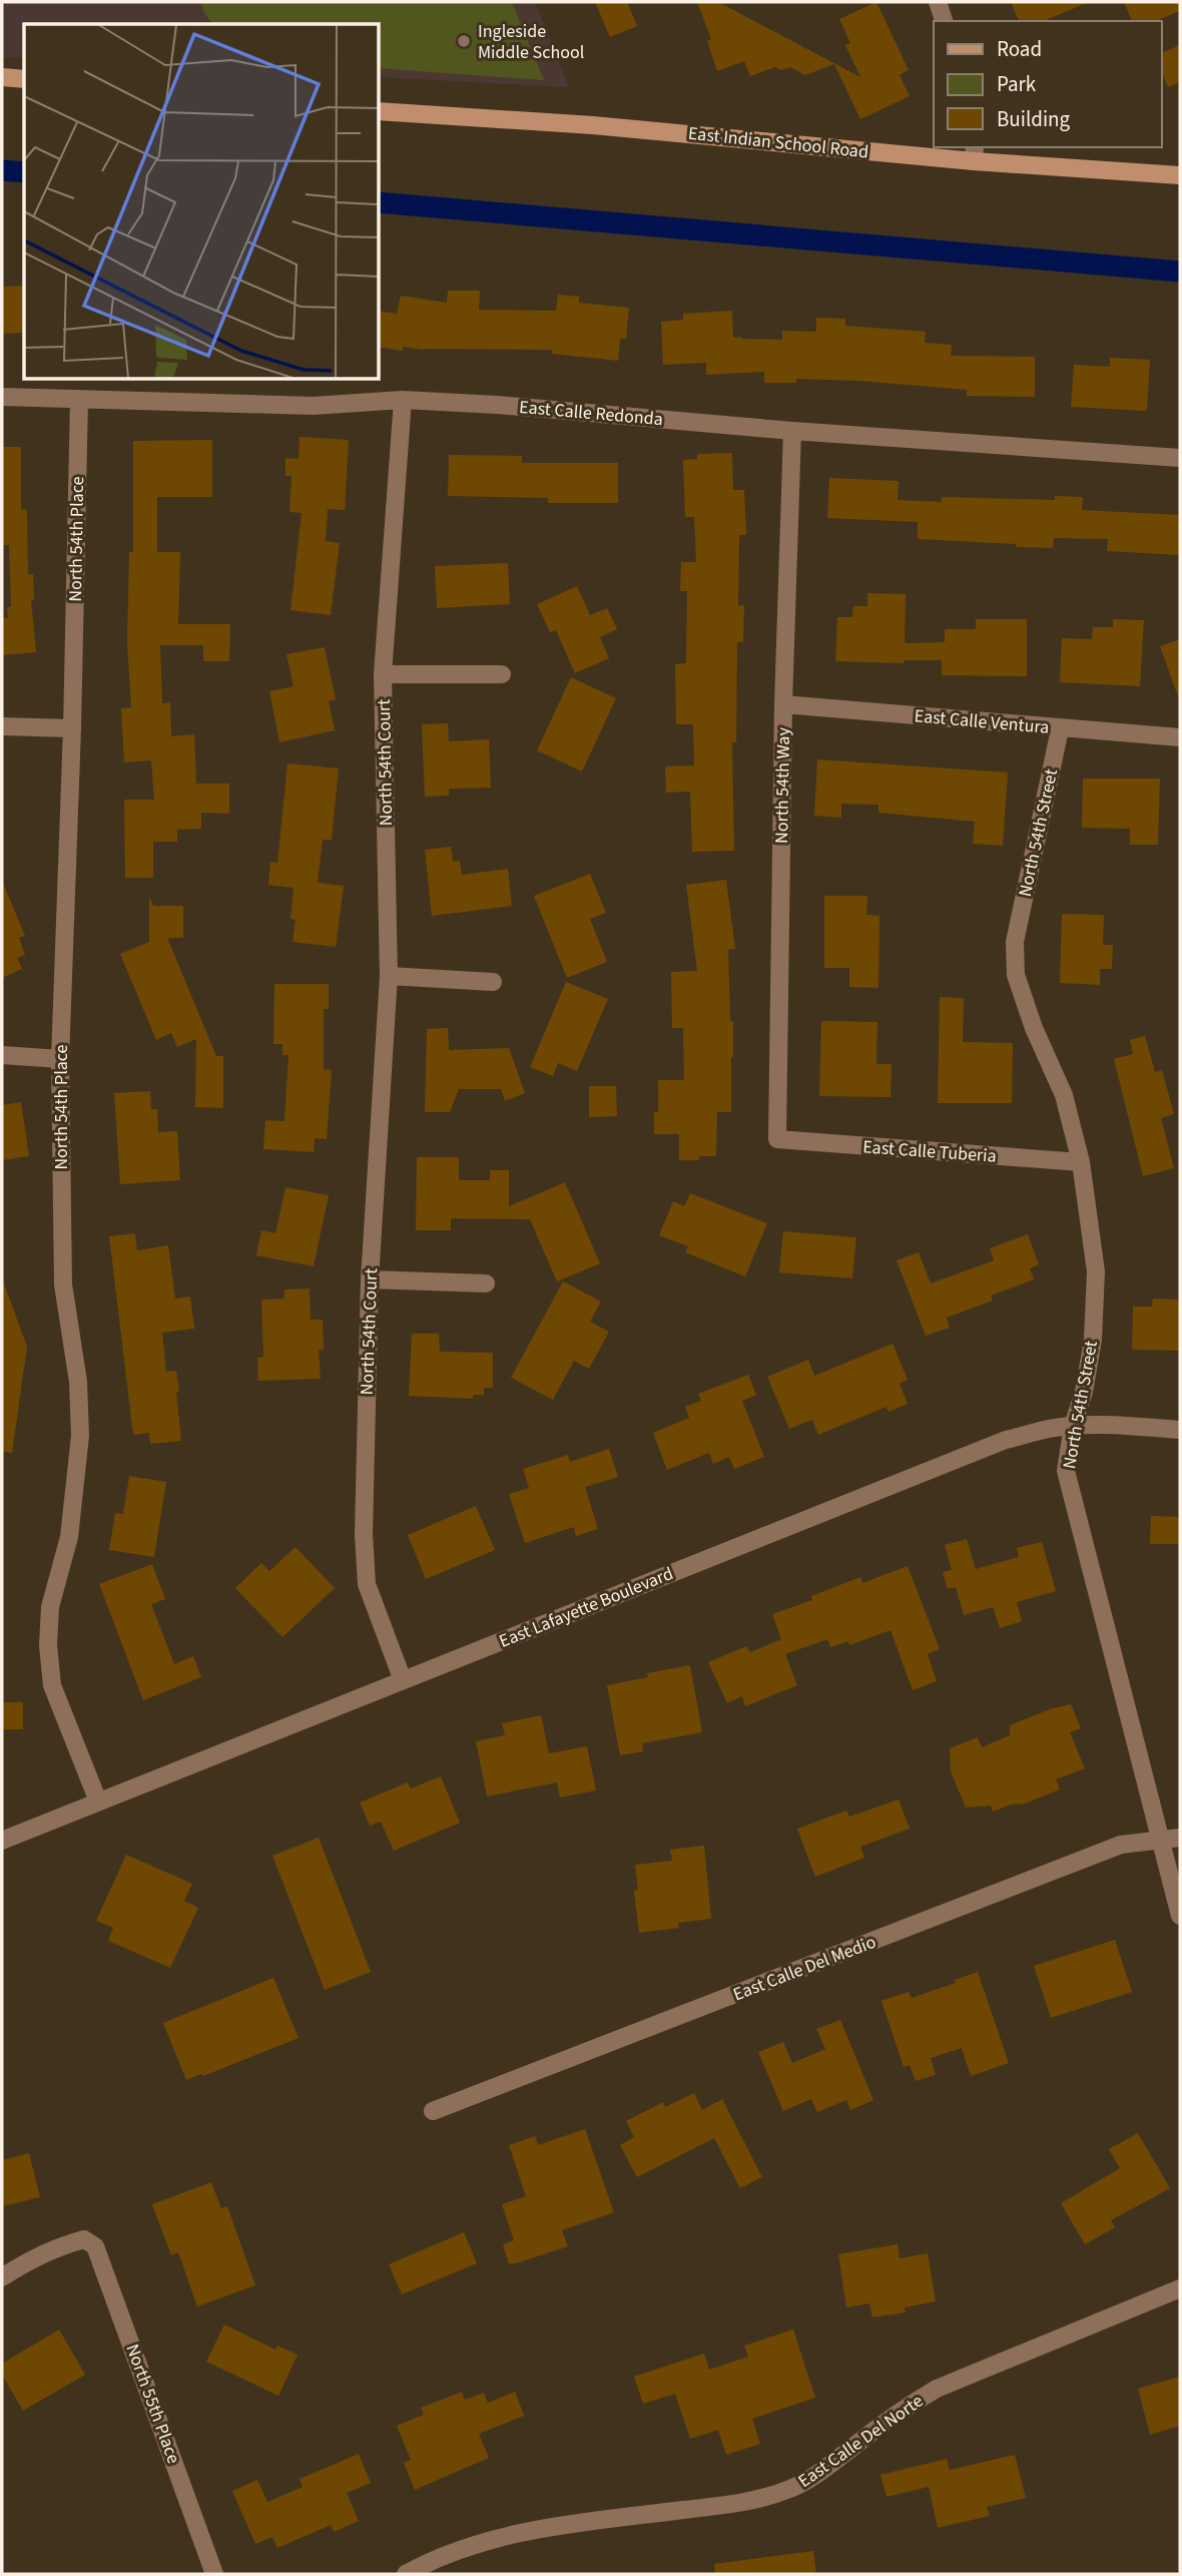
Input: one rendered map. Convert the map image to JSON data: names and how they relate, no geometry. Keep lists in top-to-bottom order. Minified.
{"streets":{"main road":["East Indian School Road"],"street":["East Calle Redonda","North 54th Place","East Calle Ventura","North 54th Court","North 54th Way","North 54th Street","East Calle Tuberia","East Lafayette Boulevard","East Calle Del Medio","North 55th Place","East Calle Del Norte"]},"crossings":[["East Calle Redonda","North 54th Place"],["East Calle Redonda","North 54th Court"],["East Calle Redonda","North 54th Way"],["North 54th Place","East Lafayette Boulevard"],["East Calle Ventura","North 54th Way"],["East Calle Ventura","North 54th Street"],["North 54th Court","East Lafayette Boulevard"],["North 54th Way","East Calle Tuberia"],["North 54th Street","East Calle Tuberia"],["North 54th Street","East Lafayette Boulevard"],["North 54th Street","East Calle Del Medio"]],"places":["Ingleside Middle School"],"legend":["Road","Park","Building"]}
